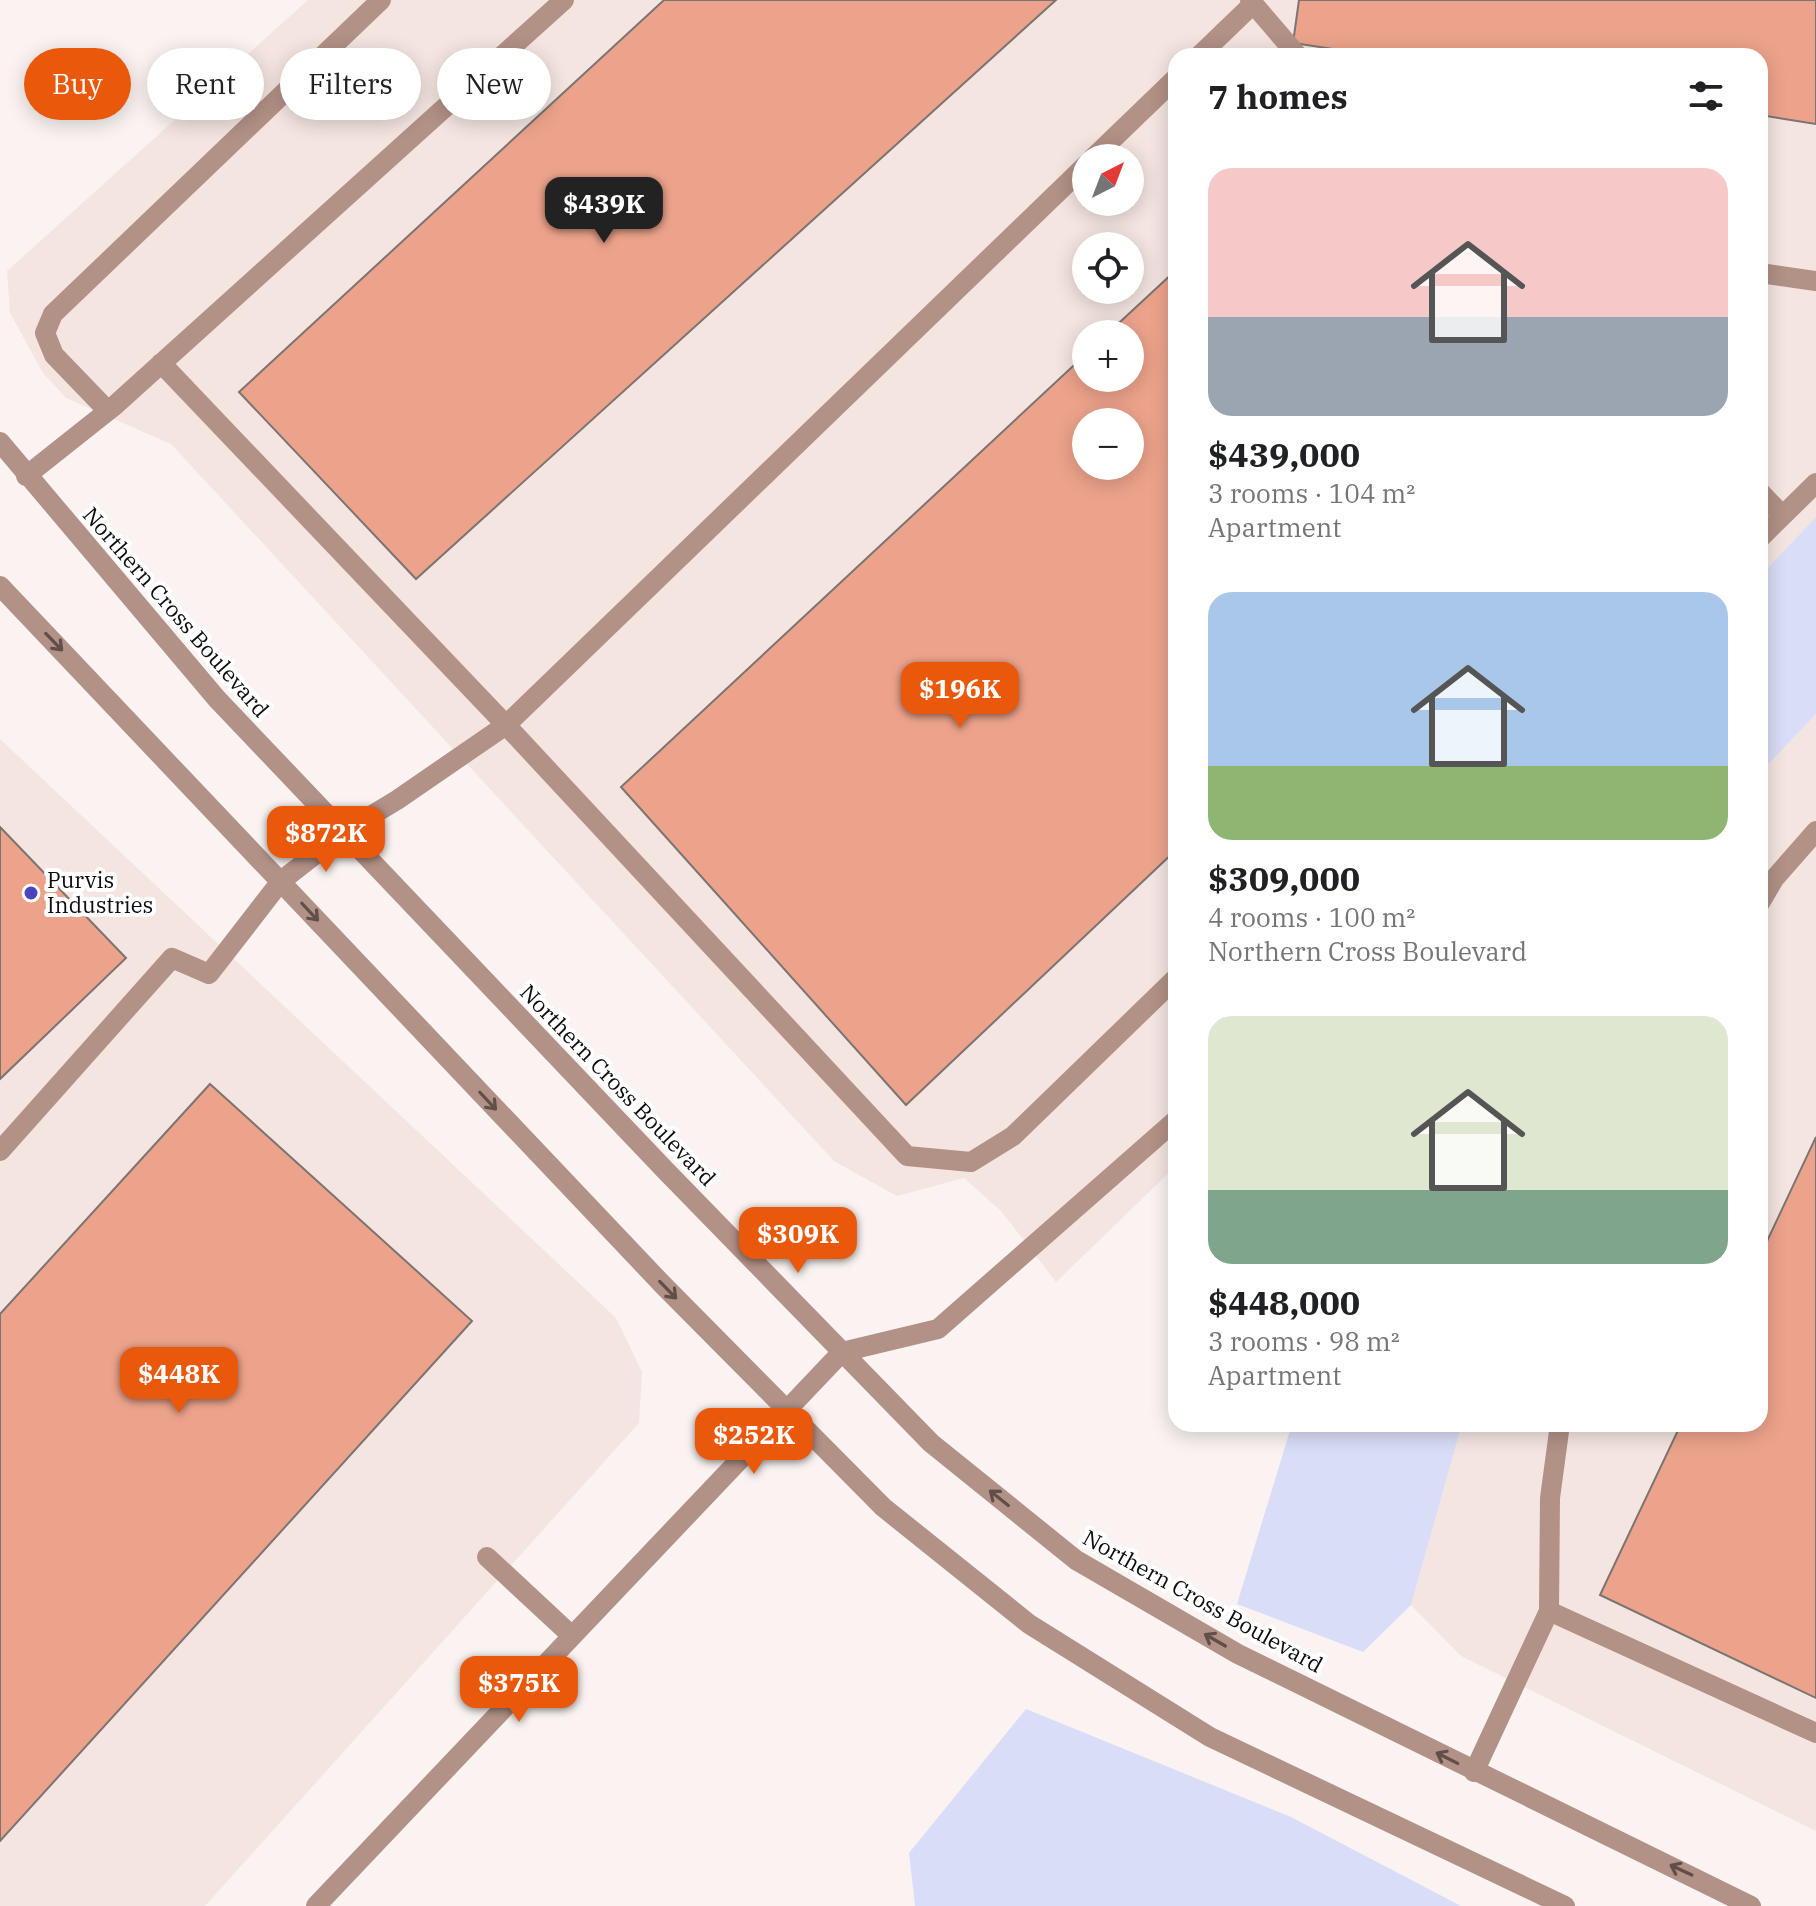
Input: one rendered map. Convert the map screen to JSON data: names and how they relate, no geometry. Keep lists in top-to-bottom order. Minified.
{"streets":{"street":["Northern Cross Boulevard"]},"places":["Purvis Industries"],"north":"top right","page":{"chip":["Buy","Rent","Filters","New"],"heading":"7 homes","map_buttons":["+","−"],"list":[{"name":"$439,000","note":"3 rooms · 104 m² · Apartment"},{"name":"$309,000","note":"4 rooms · 100 m² · Northern Cross Boulevard"},{"name":"$448,000","note":"3 rooms · 98 m² · Apartment"}],"price":["$439K","$196K","$872K","$309K","$448K","$252K","$375K"]}}
